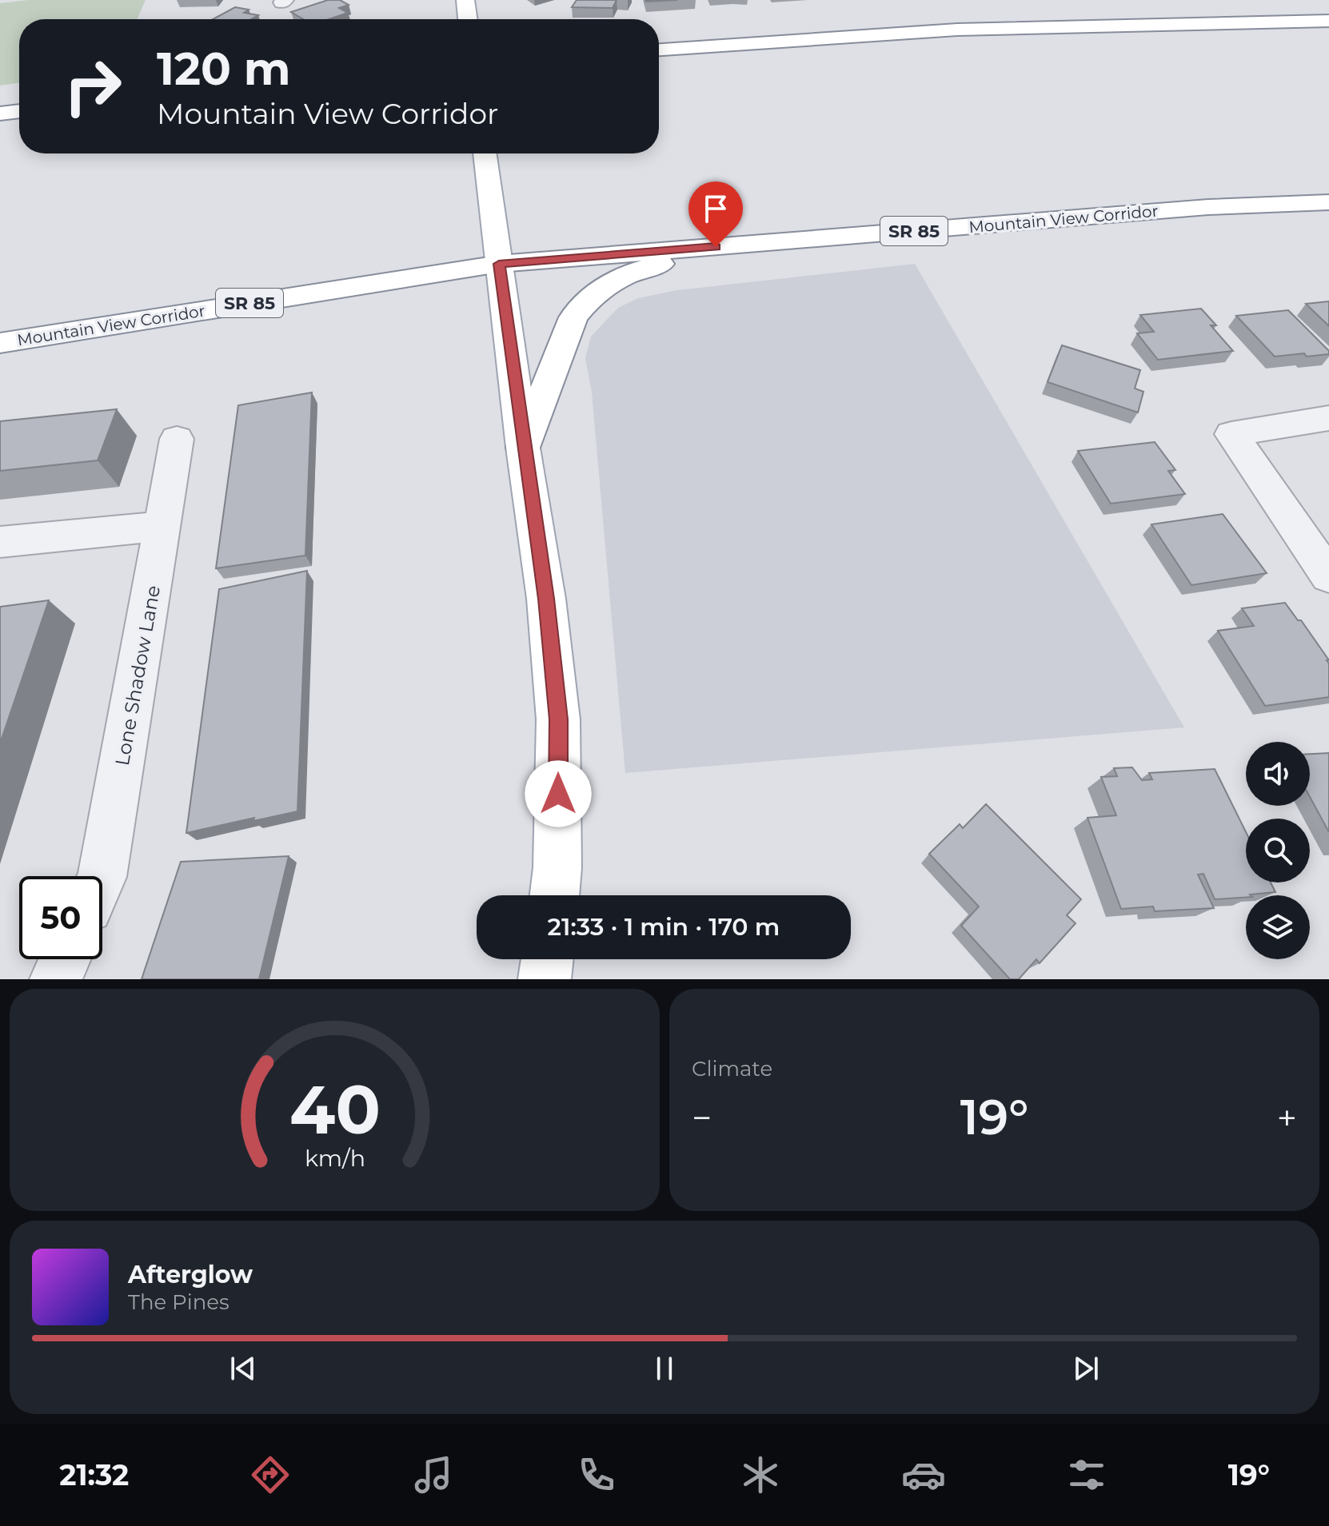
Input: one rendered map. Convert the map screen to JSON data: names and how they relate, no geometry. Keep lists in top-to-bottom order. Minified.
{"streets":{"main road":["Mountain View Corridor","SR 85"],"street":["Lone Shadow Lane"]},"page":{"turn":["120 m","Mountain View Corridor"],"limit":"50","trip":"21:33 · 1 min · 170 m","tile":"Climate","heat":["−","19°","+"],"song":["Afterglow","The Pines"],"tabs":["21:32","19°"],"gauge":["40","km/h"]}}
